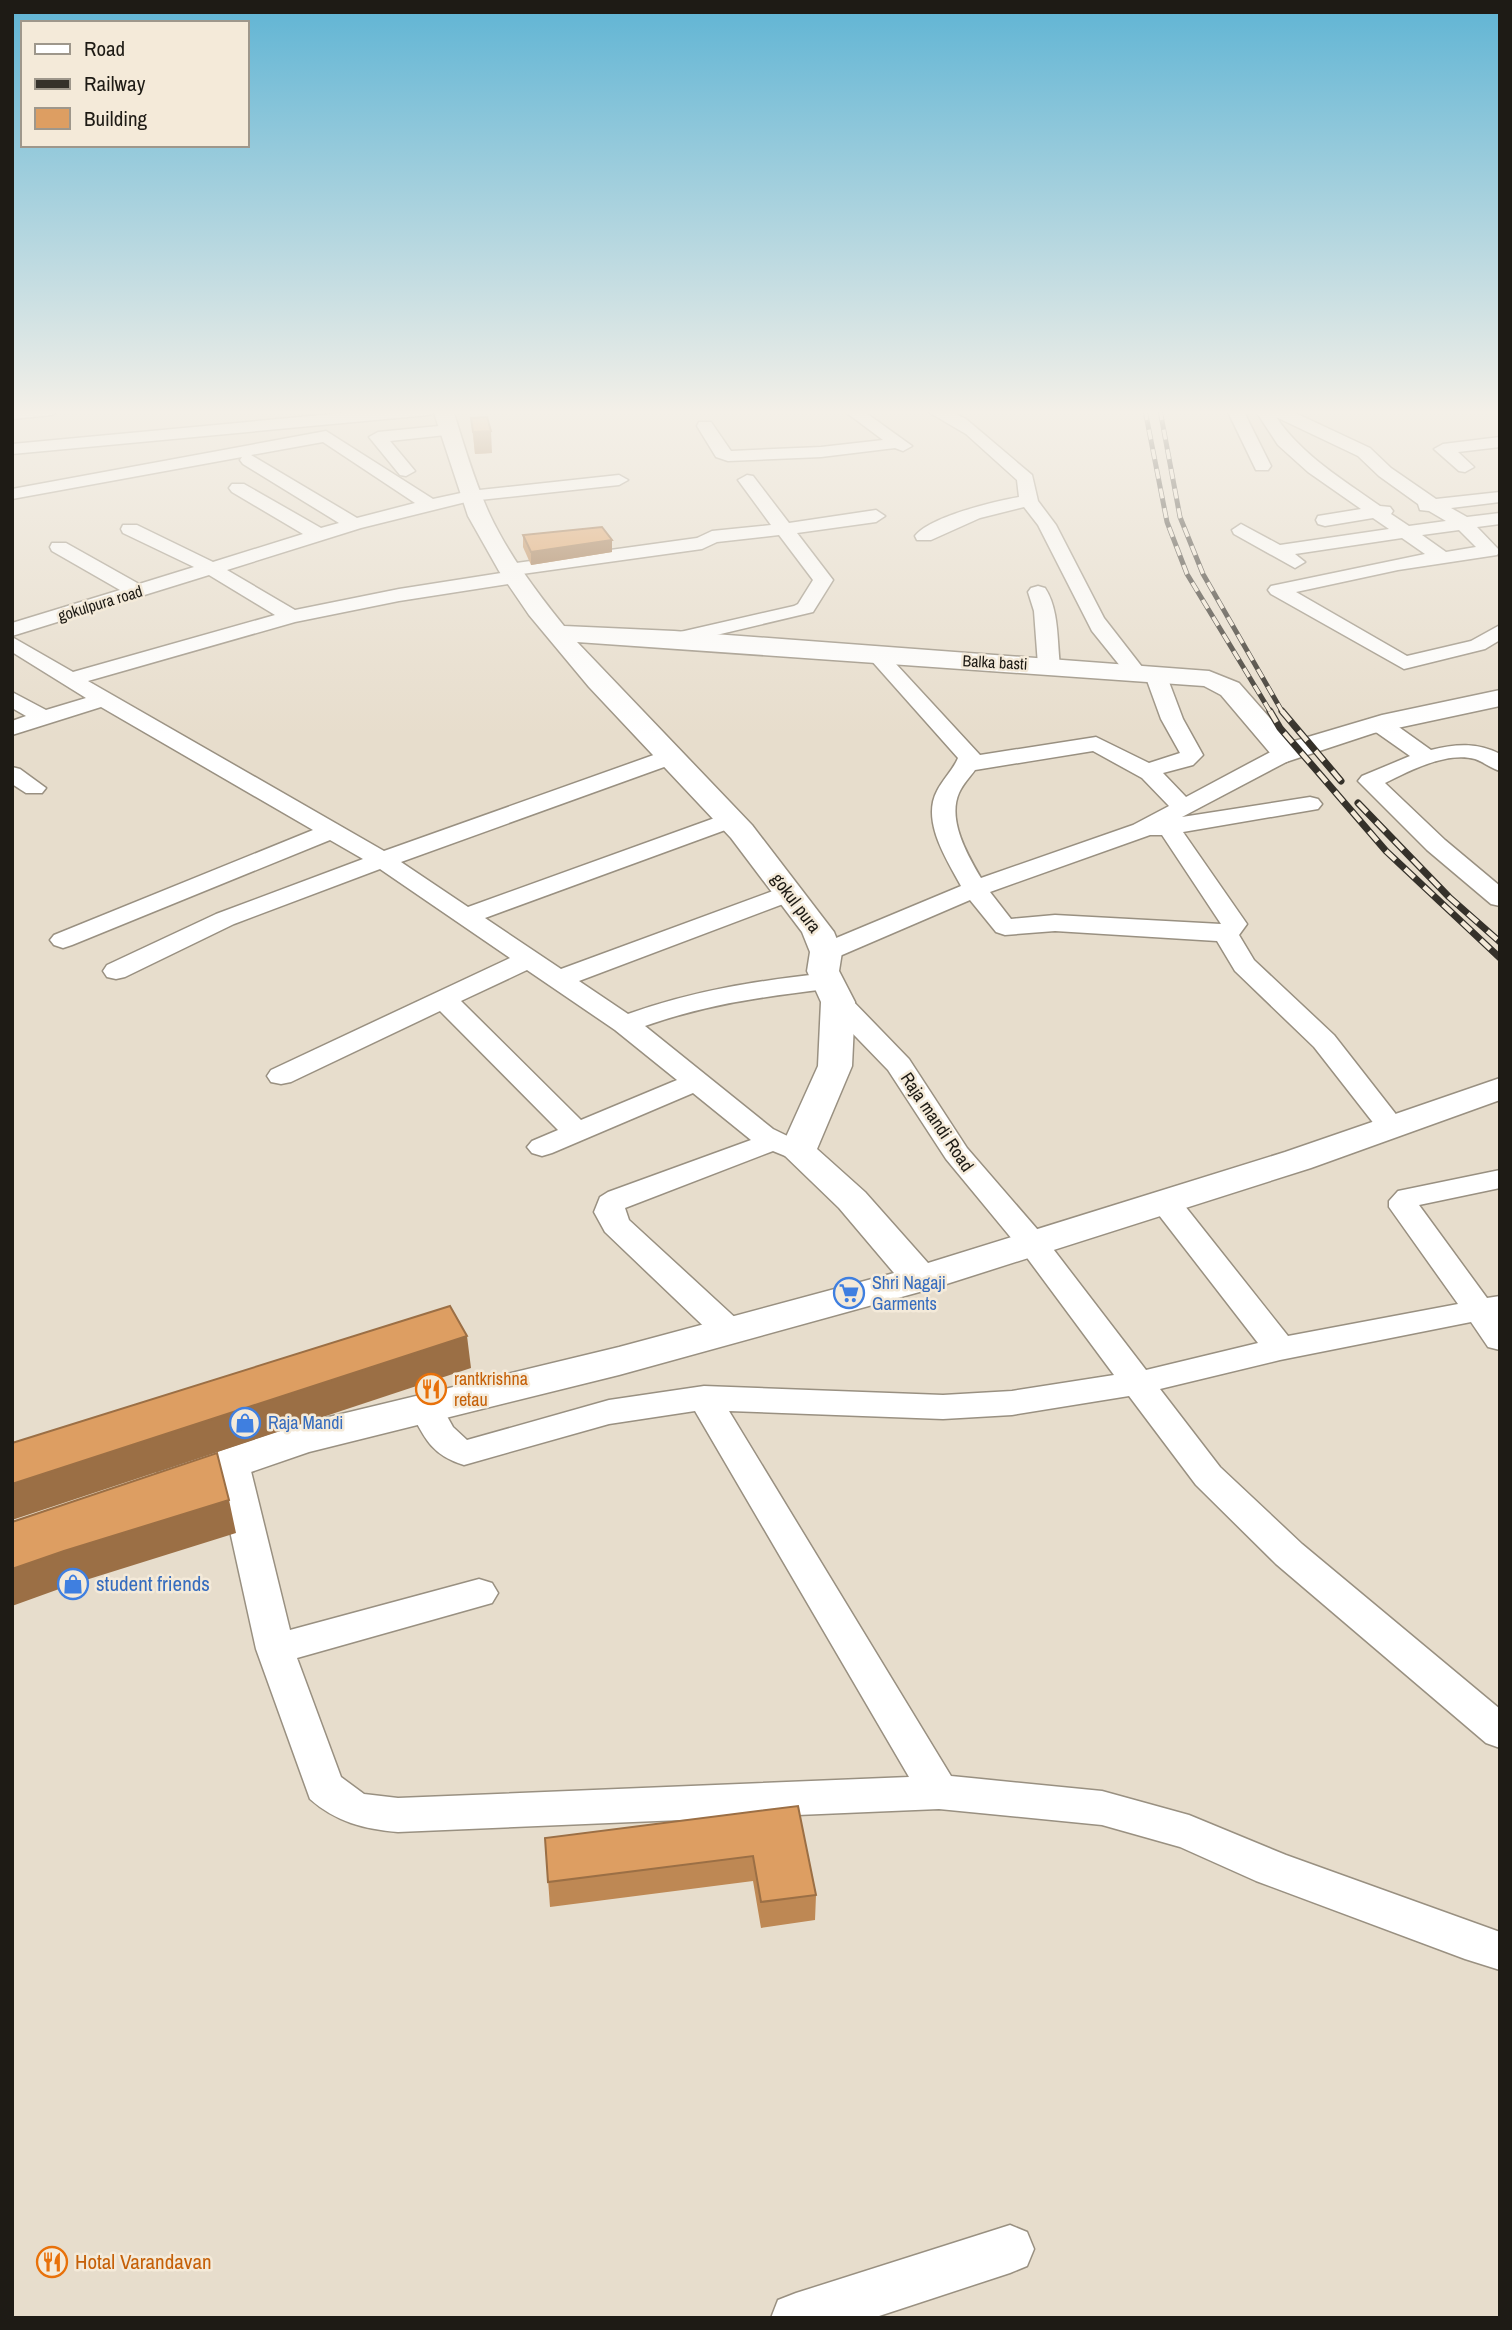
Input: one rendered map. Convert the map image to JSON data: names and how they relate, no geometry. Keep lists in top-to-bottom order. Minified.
{"streets":{"street":["gokulpura road","Balka basti","gokul pura","Raja mandi Road"]},"crossings":[["Balka basti","gokul pura"],["gokul pura","Raja mandi Road"]],"places":{"supermarket":["Shri Nagaji Garments"],"restaurant":["rantkrishna retau","Hotal Varandavan"],"shop":["Raja Mandi","student friends"]},"legend":["Road","Railway","Building"]}
